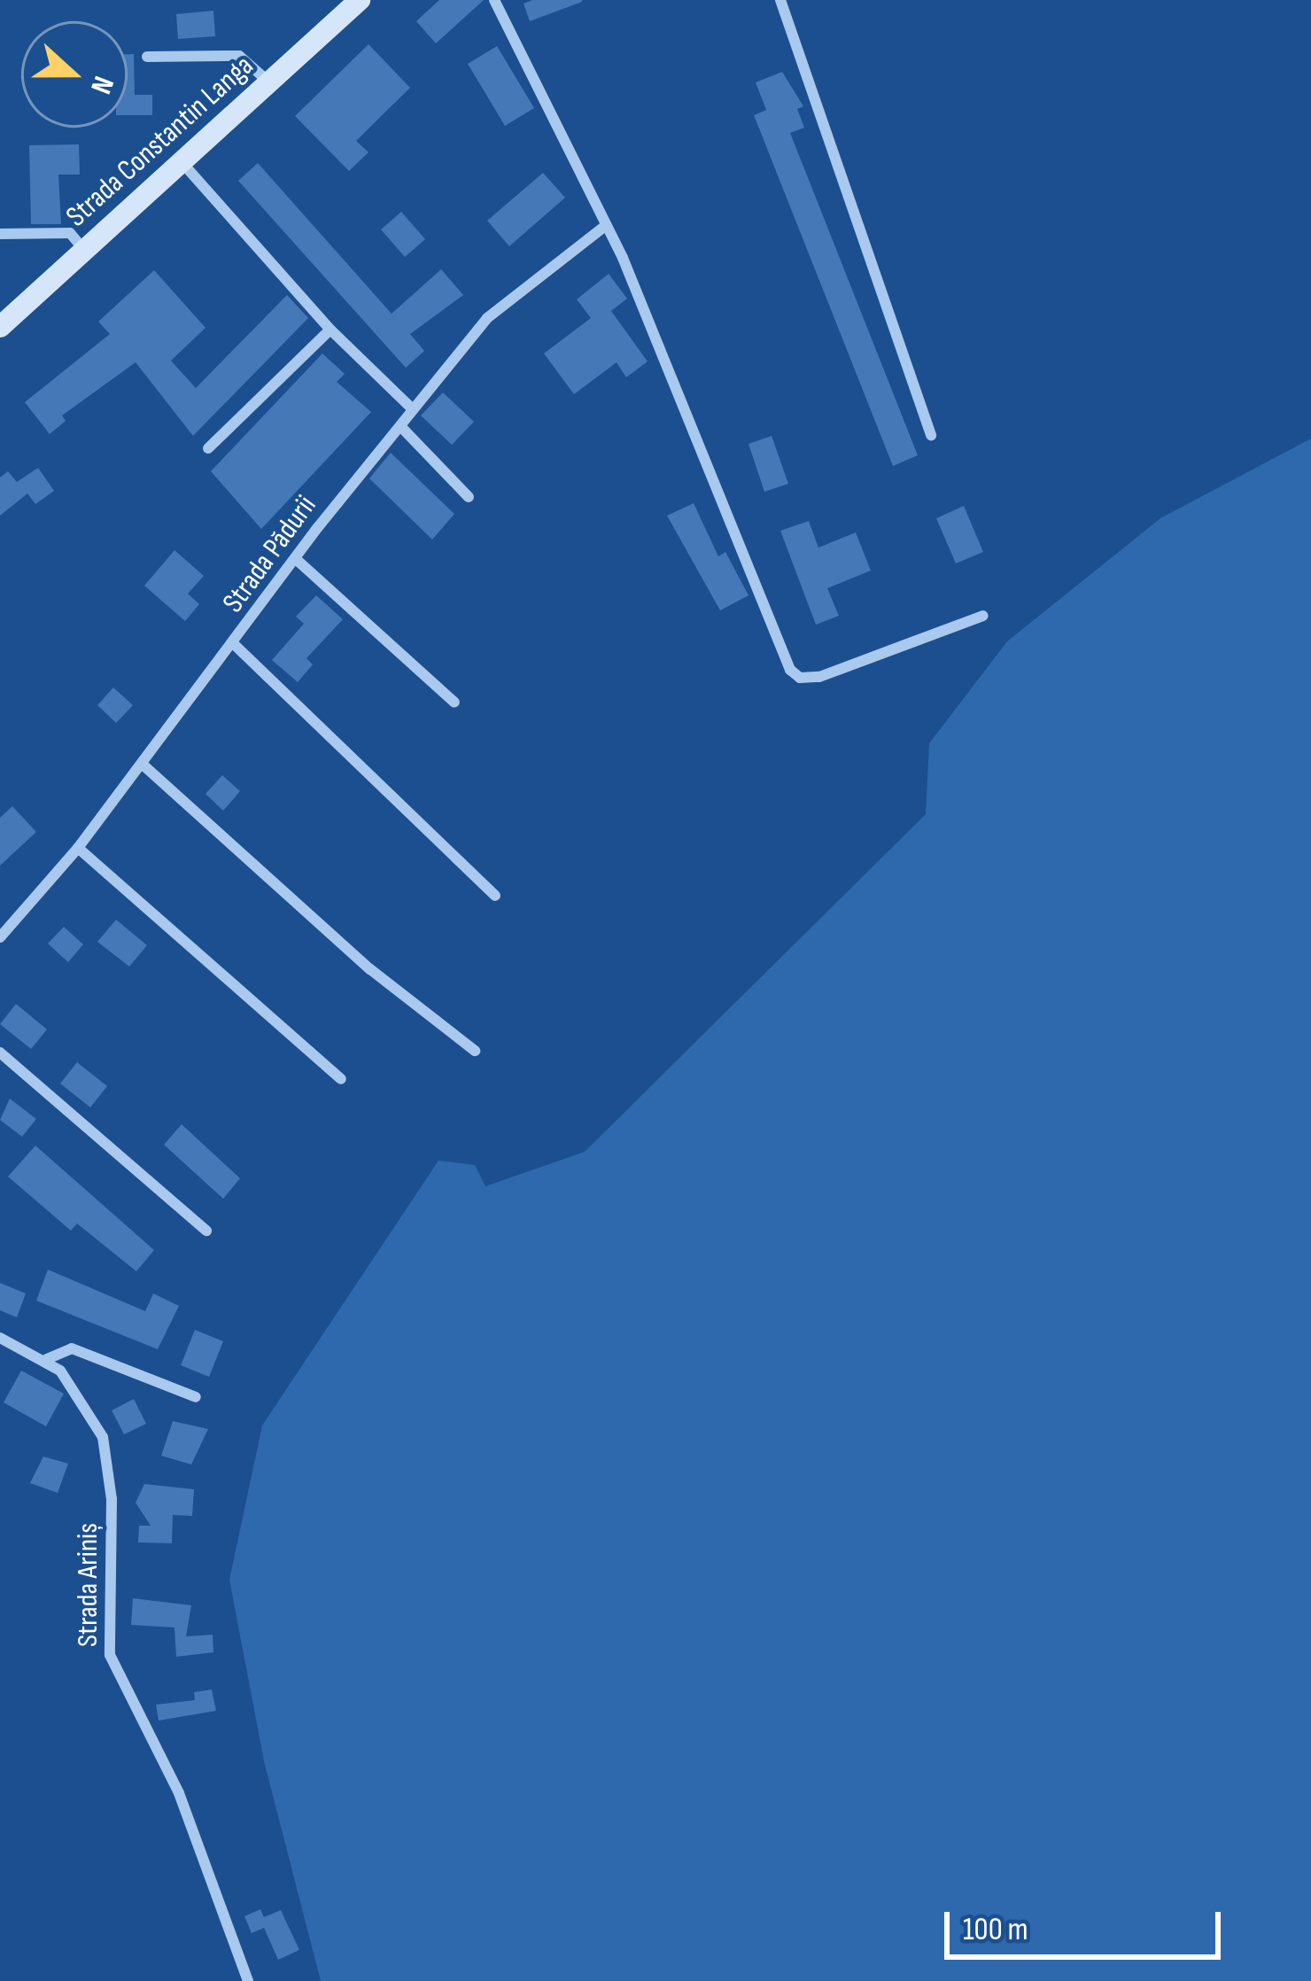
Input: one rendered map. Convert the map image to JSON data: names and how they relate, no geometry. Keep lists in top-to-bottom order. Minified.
{"streets":{"main road":["Strada Constantin Langa"],"street":["Strada Pădurii","Strada Ariniș"]},"scale_bar":"100 m","north":"right"}
